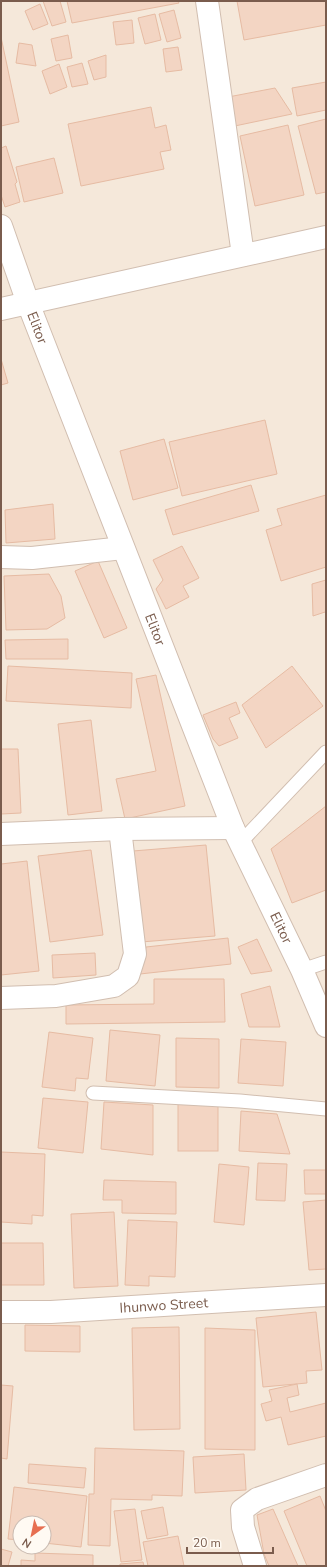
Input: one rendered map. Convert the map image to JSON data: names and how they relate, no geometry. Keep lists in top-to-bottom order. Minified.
{"streets":{"street":["Elitor","Ihunwo Street"]},"scale_bar":"20 m","north":"bottom left"}
